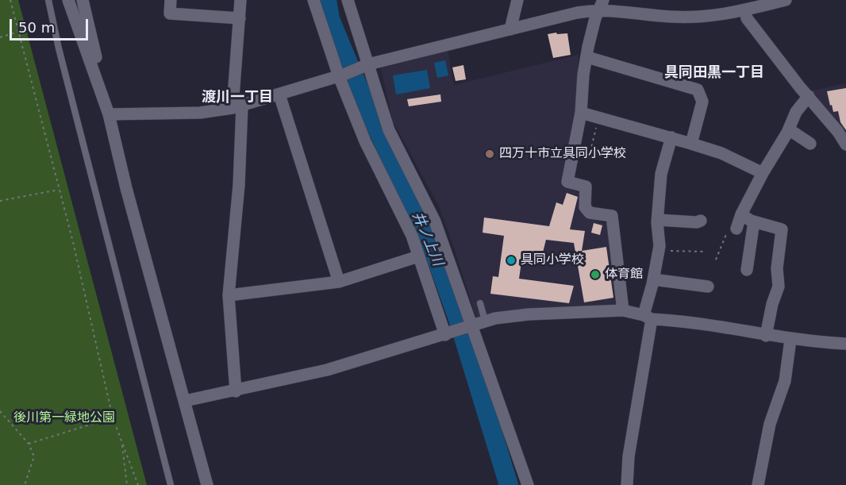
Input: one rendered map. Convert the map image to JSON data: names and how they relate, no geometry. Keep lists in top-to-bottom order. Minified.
{"districts":["具同田黒一丁目","渡川一丁目"],"water":["井ノ上川"],"parks":["後川第一緑地公園"],"places":["四万十市立具同小学校","具同小学校","体育館"],"scale_bar":"50 m"}
